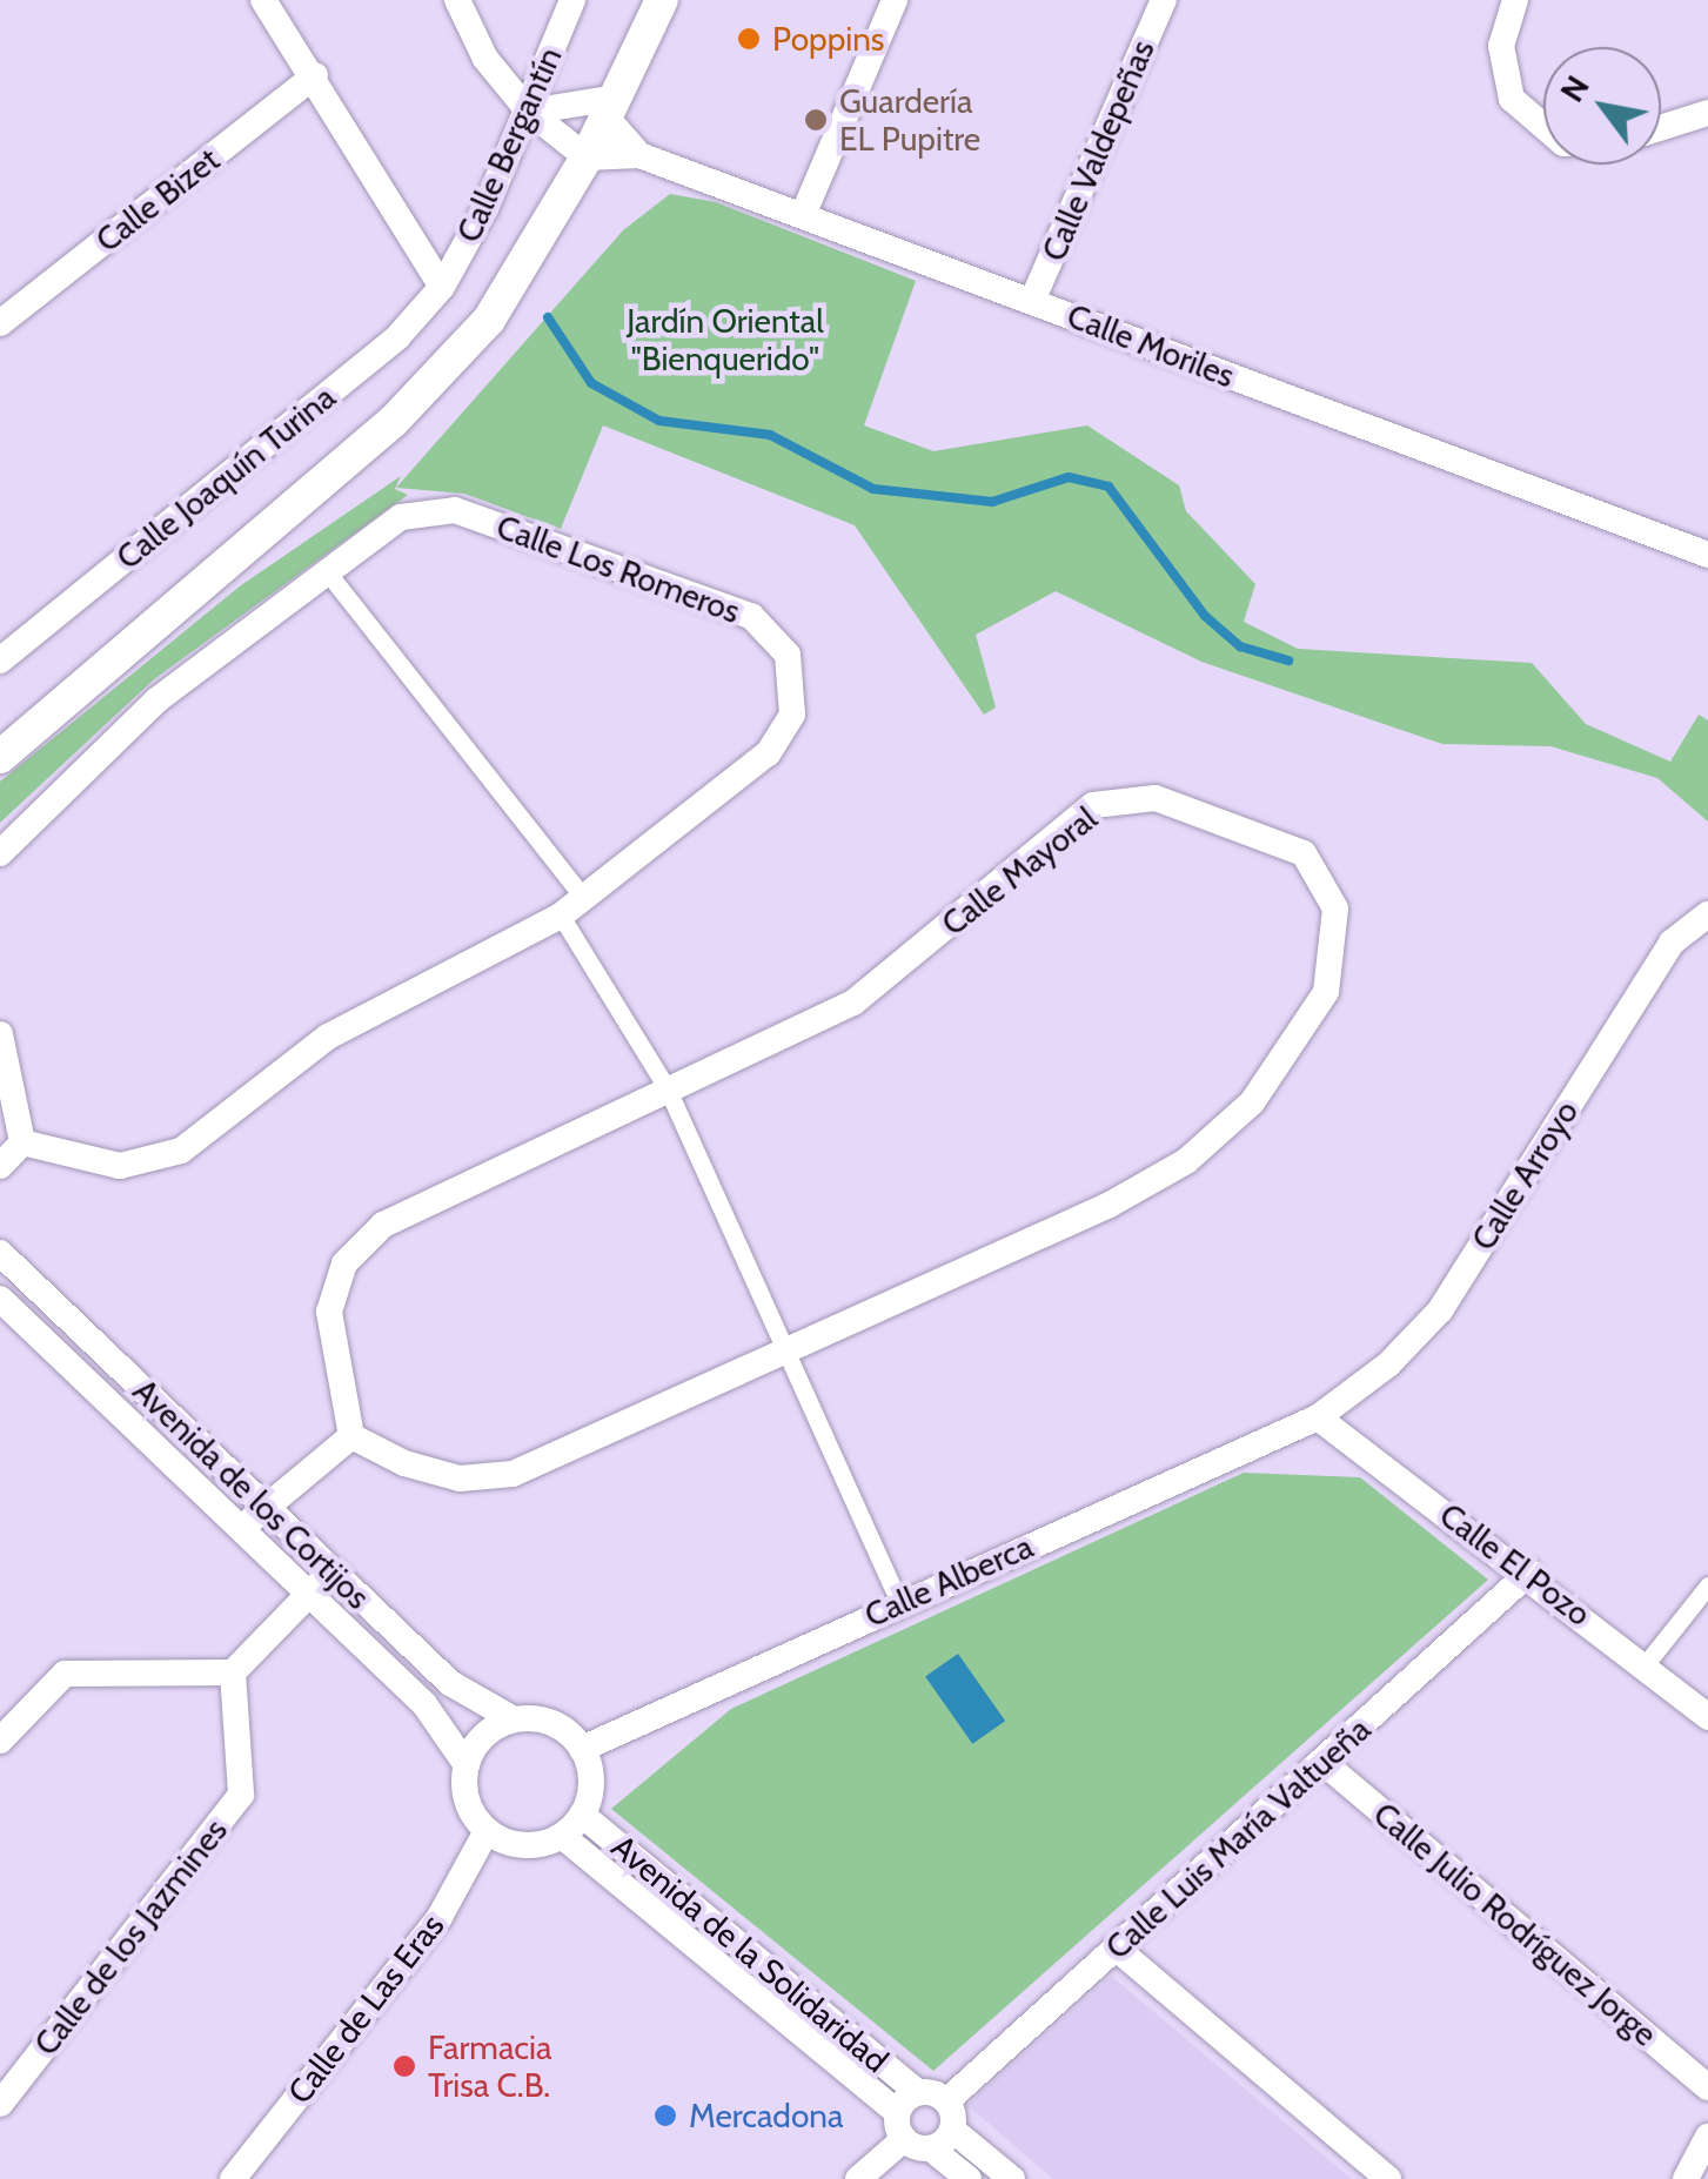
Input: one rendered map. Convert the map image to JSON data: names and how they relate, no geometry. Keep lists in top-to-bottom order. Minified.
{"streets":{"street":["Calle Bergantín","Calle Valdepeñas","Calle Bizet","Calle Moriles","Calle Joaquín Turina","Calle Los Romeros","Calle Mayoral","Calle Arroyo","Avenida de los Cortijos","Calle El Pozo","Calle Alberca","Calle Luis María Valtueña","Calle Julio Rodríguez Jorge","Calle de los Jazmines","Avenida de la Solidaridad","Calle de Las Eras"]},"crossings":[["Calle Bergantín","Calle Joaquín Turina"],["Calle Valdepeñas","Calle Moriles"],["Calle Arroyo","Calle El Pozo"],["Calle Arroyo","Calle Alberca"],["Avenida de los Cortijos","Calle Alberca"],["Avenida de los Cortijos","Avenida de la Solidaridad"],["Avenida de los Cortijos","Calle de Las Eras"],["Calle El Pozo","Calle Alberca"],["Calle El Pozo","Calle Luis María Valtueña"],["Calle Alberca","Avenida de la Solidaridad"],["Calle Alberca","Calle de Las Eras"],["Calle Luis María Valtueña","Calle Julio Rodríguez Jorge"],["Avenida de la Solidaridad","Calle de Las Eras"]],"parks":["Jardín Oriental \"Bienquerido\""],"places":["Poppins","Guardería EL Pupitre","Farmacia Trisa C.B.","Mercadona"],"north":"top left"}
